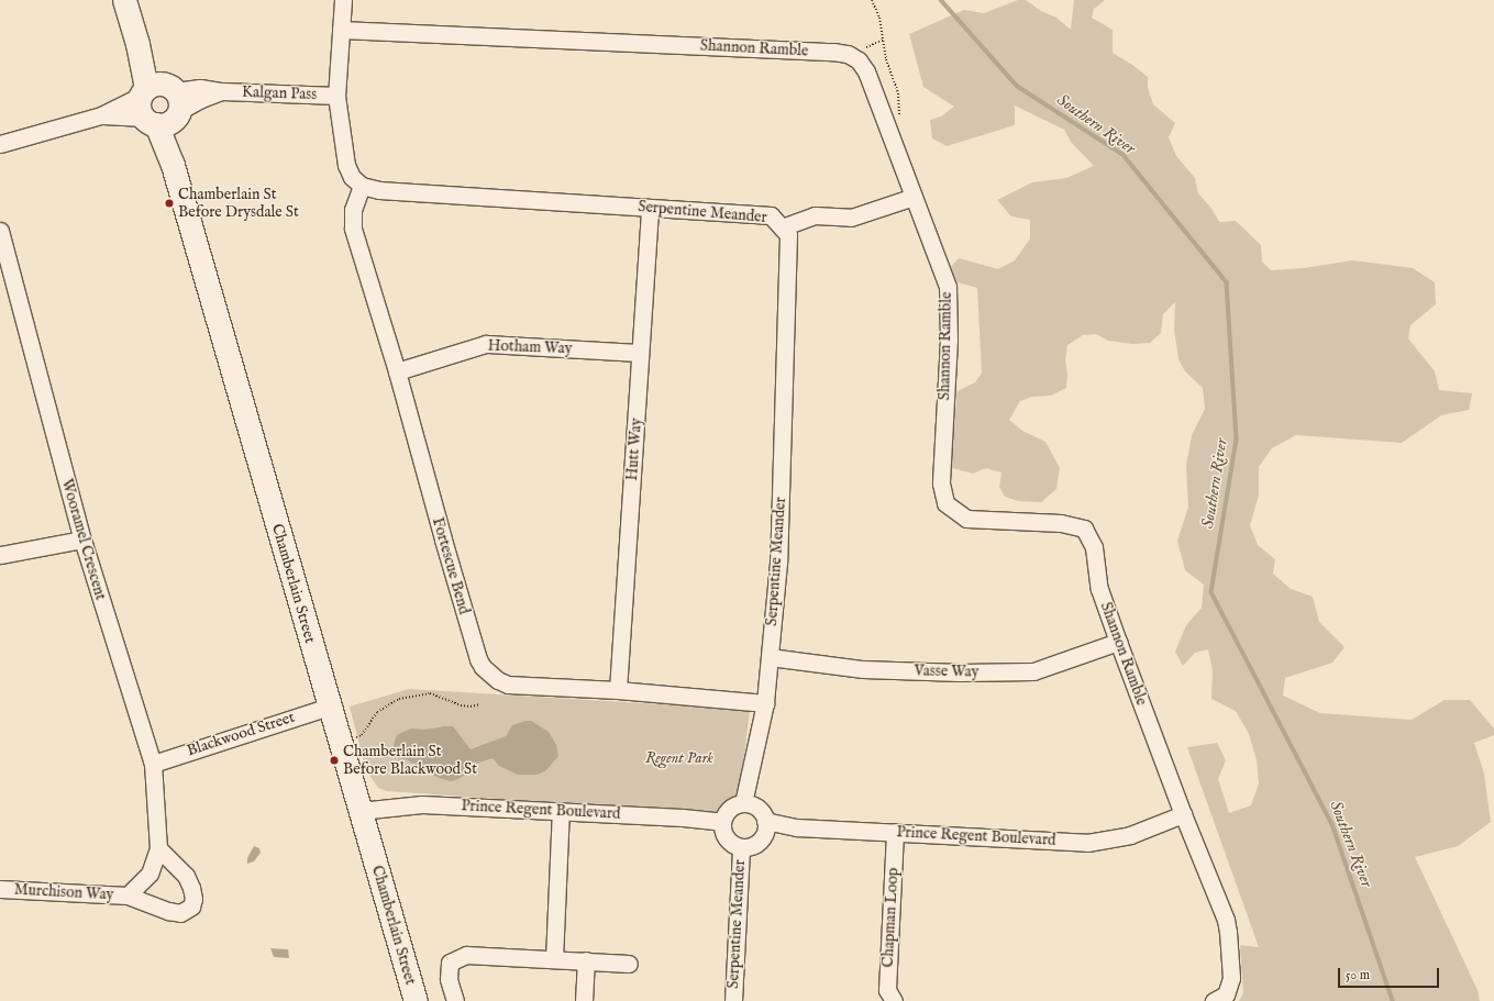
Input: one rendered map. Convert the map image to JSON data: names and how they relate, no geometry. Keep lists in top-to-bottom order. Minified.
{"streets":{"main road":["Chamberlain Street"],"street":["Shannon Ramble","Kalgan Pass","Serpentine Meander","Hotham Way","Hutt Way","Wooramel Crescent","Fortescue Bend","Vasse Way","Blackwood Street","Prince Regent Boulevard","Murchison Way","Chapman Loop"]},"crossings":[["Shannon Ramble","Vasse Way"],["Shannon Ramble","Prince Regent Boulevard"],["Kalgan Pass","Chamberlain Street"],["Serpentine Meander","Hutt Way"],["Serpentine Meander","Fortescue Bend"],["Serpentine Meander","Vasse Way"],["Serpentine Meander","Prince Regent Boulevard"],["Hotham Way","Hutt Way"],["Hotham Way","Fortescue Bend"],["Hutt Way","Fortescue Bend"],["Wooramel Crescent","Blackwood Street"],["Wooramel Crescent","Murchison Way"],["Chamberlain Street","Blackwood Street"],["Chamberlain Street","Prince Regent Boulevard"],["Prince Regent Boulevard","Chapman Loop"]],"water":["Southern River"],"parks":["Regent Park"],"places":["Chamberlain St Before Drysdale St","Chamberlain St Before Blackwood St"],"scale_bar":"50 m"}
